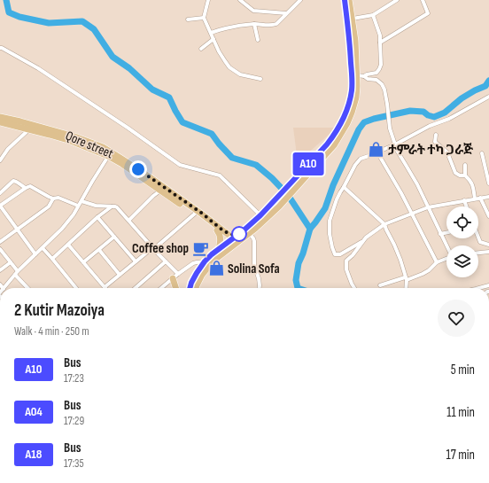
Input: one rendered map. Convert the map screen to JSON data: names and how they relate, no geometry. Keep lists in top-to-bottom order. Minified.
{"streets":{"main road":["Qore street"]},"places":{"shop":["ታምራት ተካ ጋራጅ","Solina Sofa"],"cafe":["Coffee shop"]},"lines":["bus line A10"],"page":{"on_map":"A10","heading":["2 Kutir Mazoiya","Walk · 4 min · 250 m"],"list":[{"mark":"A10","name":"Bus","note":"17:23","value":"5 min"},{"mark":"A04","name":"Bus","note":"17:29","value":"11 min"},{"mark":"A18","name":"Bus","note":"17:35","value":"17 min"}]}}
